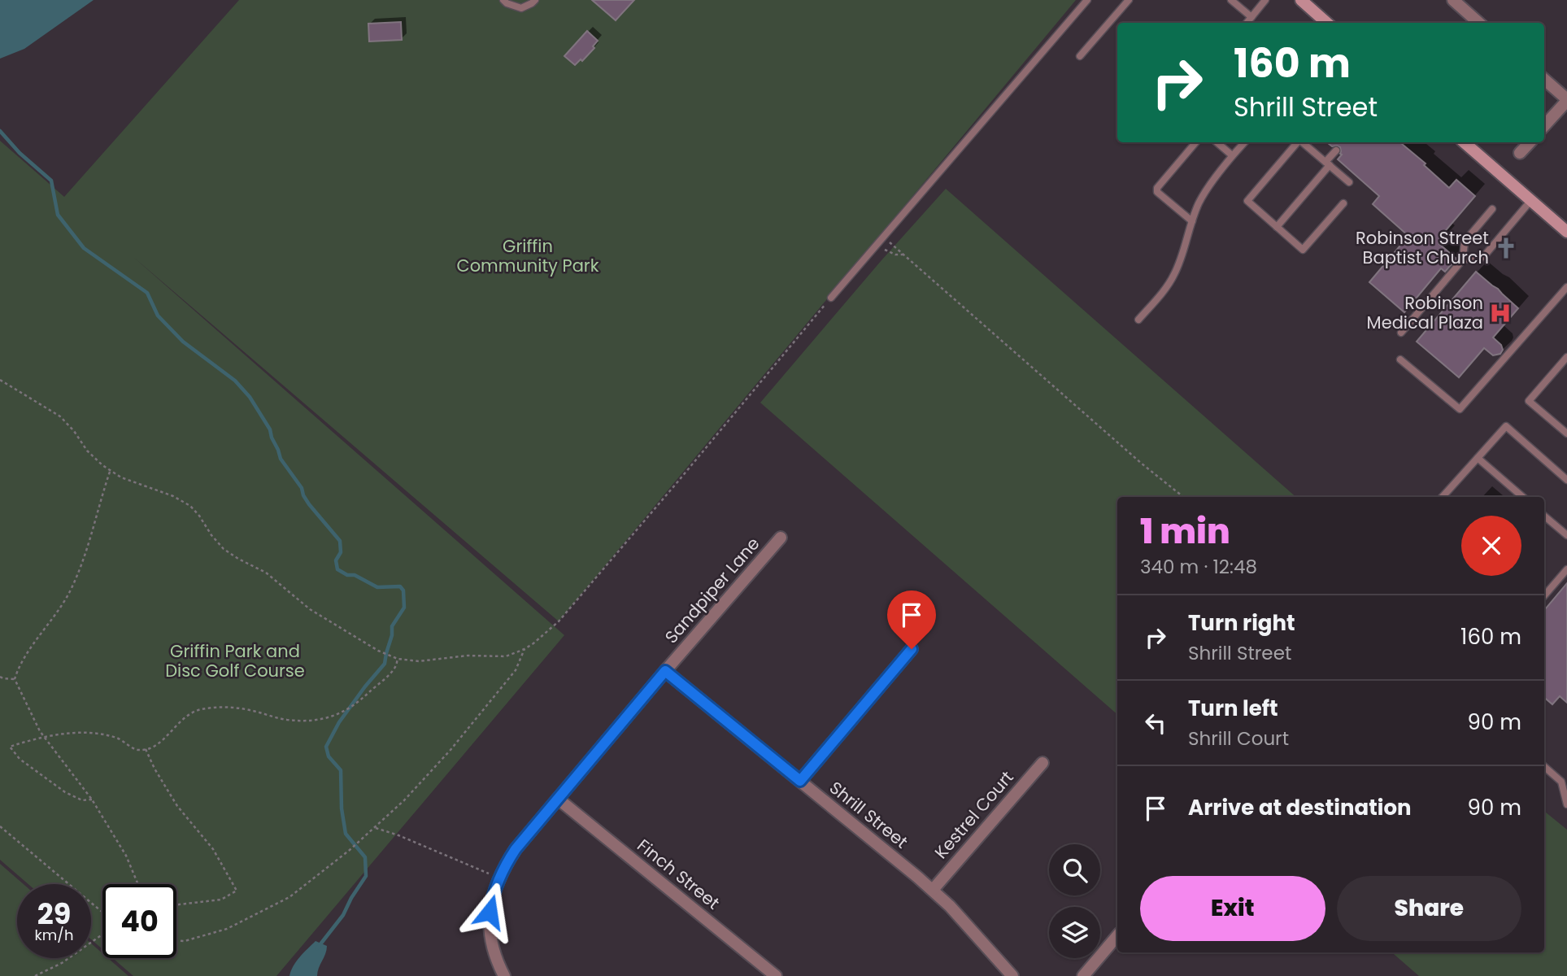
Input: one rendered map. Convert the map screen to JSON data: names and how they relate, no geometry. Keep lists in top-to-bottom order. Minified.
{"streets":{"street":["Sandpiper Lane","Shrill Street","Kestrel Court","Finch Street"]},"crossings":[["Sandpiper Lane","Shrill Street"],["Sandpiper Lane","Finch Street"],["Shrill Street","Kestrel Court"]],"parks":["Griffin Community Park","Griffin Park and Disc Golf Course"],"places":{"church":["Robinson Street Baptist Church"],"hospital":["Robinson Medical Plaza"]},"page":{"turn":["160 m","Shrill Street"],"heading":["1 min","340 m · 12:48"],"list":[{"name":"Turn right","note":"Shrill Street","value":"160 m"},{"name":"Turn left","note":"Shrill Court","value":"90 m"},{"name":"Arrive at destination","value":"90 m"}],"buttons":["Exit","Share"],"speed":"29 km/h","limit":"40"}}
